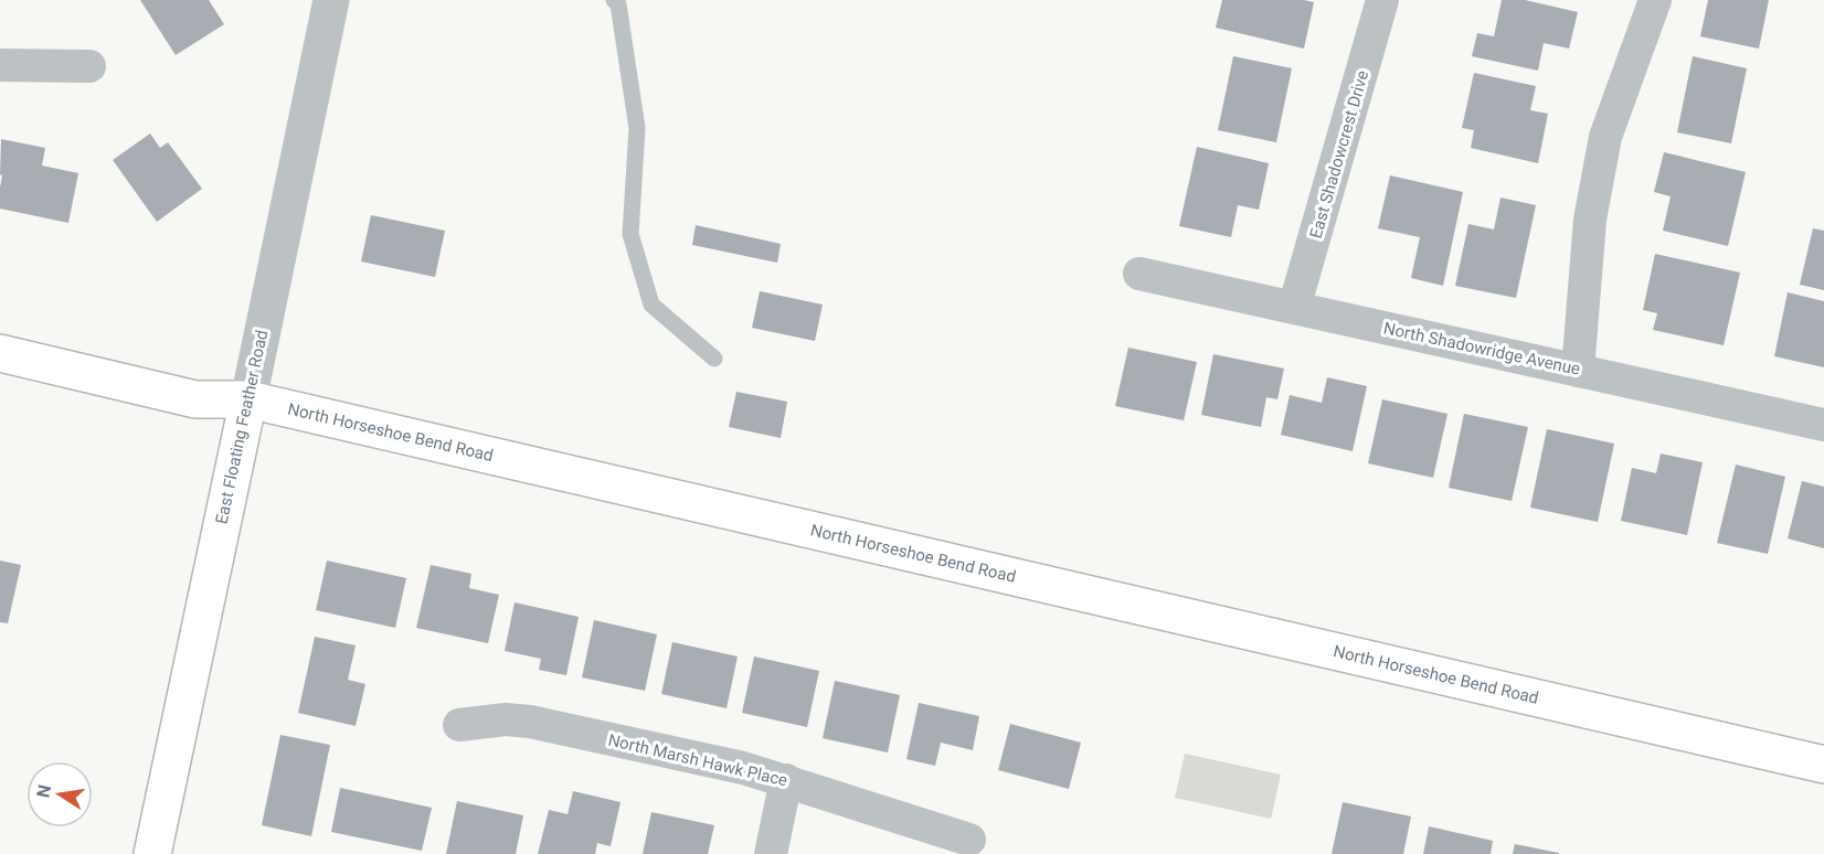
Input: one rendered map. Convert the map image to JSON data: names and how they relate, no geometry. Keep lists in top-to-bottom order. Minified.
{"streets":{"main road":["East Floating Feather Road","North Horseshoe Bend Road"],"street":["East Shadowcrest Drive","North Shadowridge Avenue","North Marsh Hawk Place"]},"crossings":[["East Shadowcrest Drive","North Shadowridge Avenue"],["East Floating Feather Road","North Horseshoe Bend Road"]],"north":"left"}
